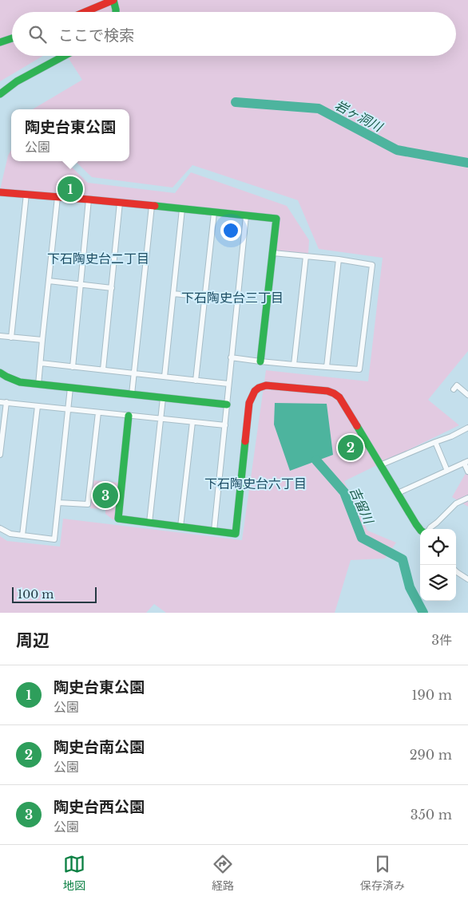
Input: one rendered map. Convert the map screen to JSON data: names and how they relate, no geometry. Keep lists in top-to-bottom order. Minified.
{"districts":["下石陶史台二丁目","下石陶史台三丁目","下石陶史台六丁目"],"water":["岩ヶ洞川","吉留川"],"scale_bar":"100 m","page":{"search":"ここで検索","popup":["陶史台東公園","公園"],"pins":["1","2","3"],"scale":"100 m","heading":["周辺","3件"],"list":[{"mark":"1","name":"陶史台東公園","note":"公園","value":"190 m"},{"mark":"2","name":"陶史台南公園","note":"公園","value":"290 m"},{"mark":"3","name":"陶史台西公園","note":"公園","value":"350 m"}],"nav":["地図","経路","保存済み"]}}
